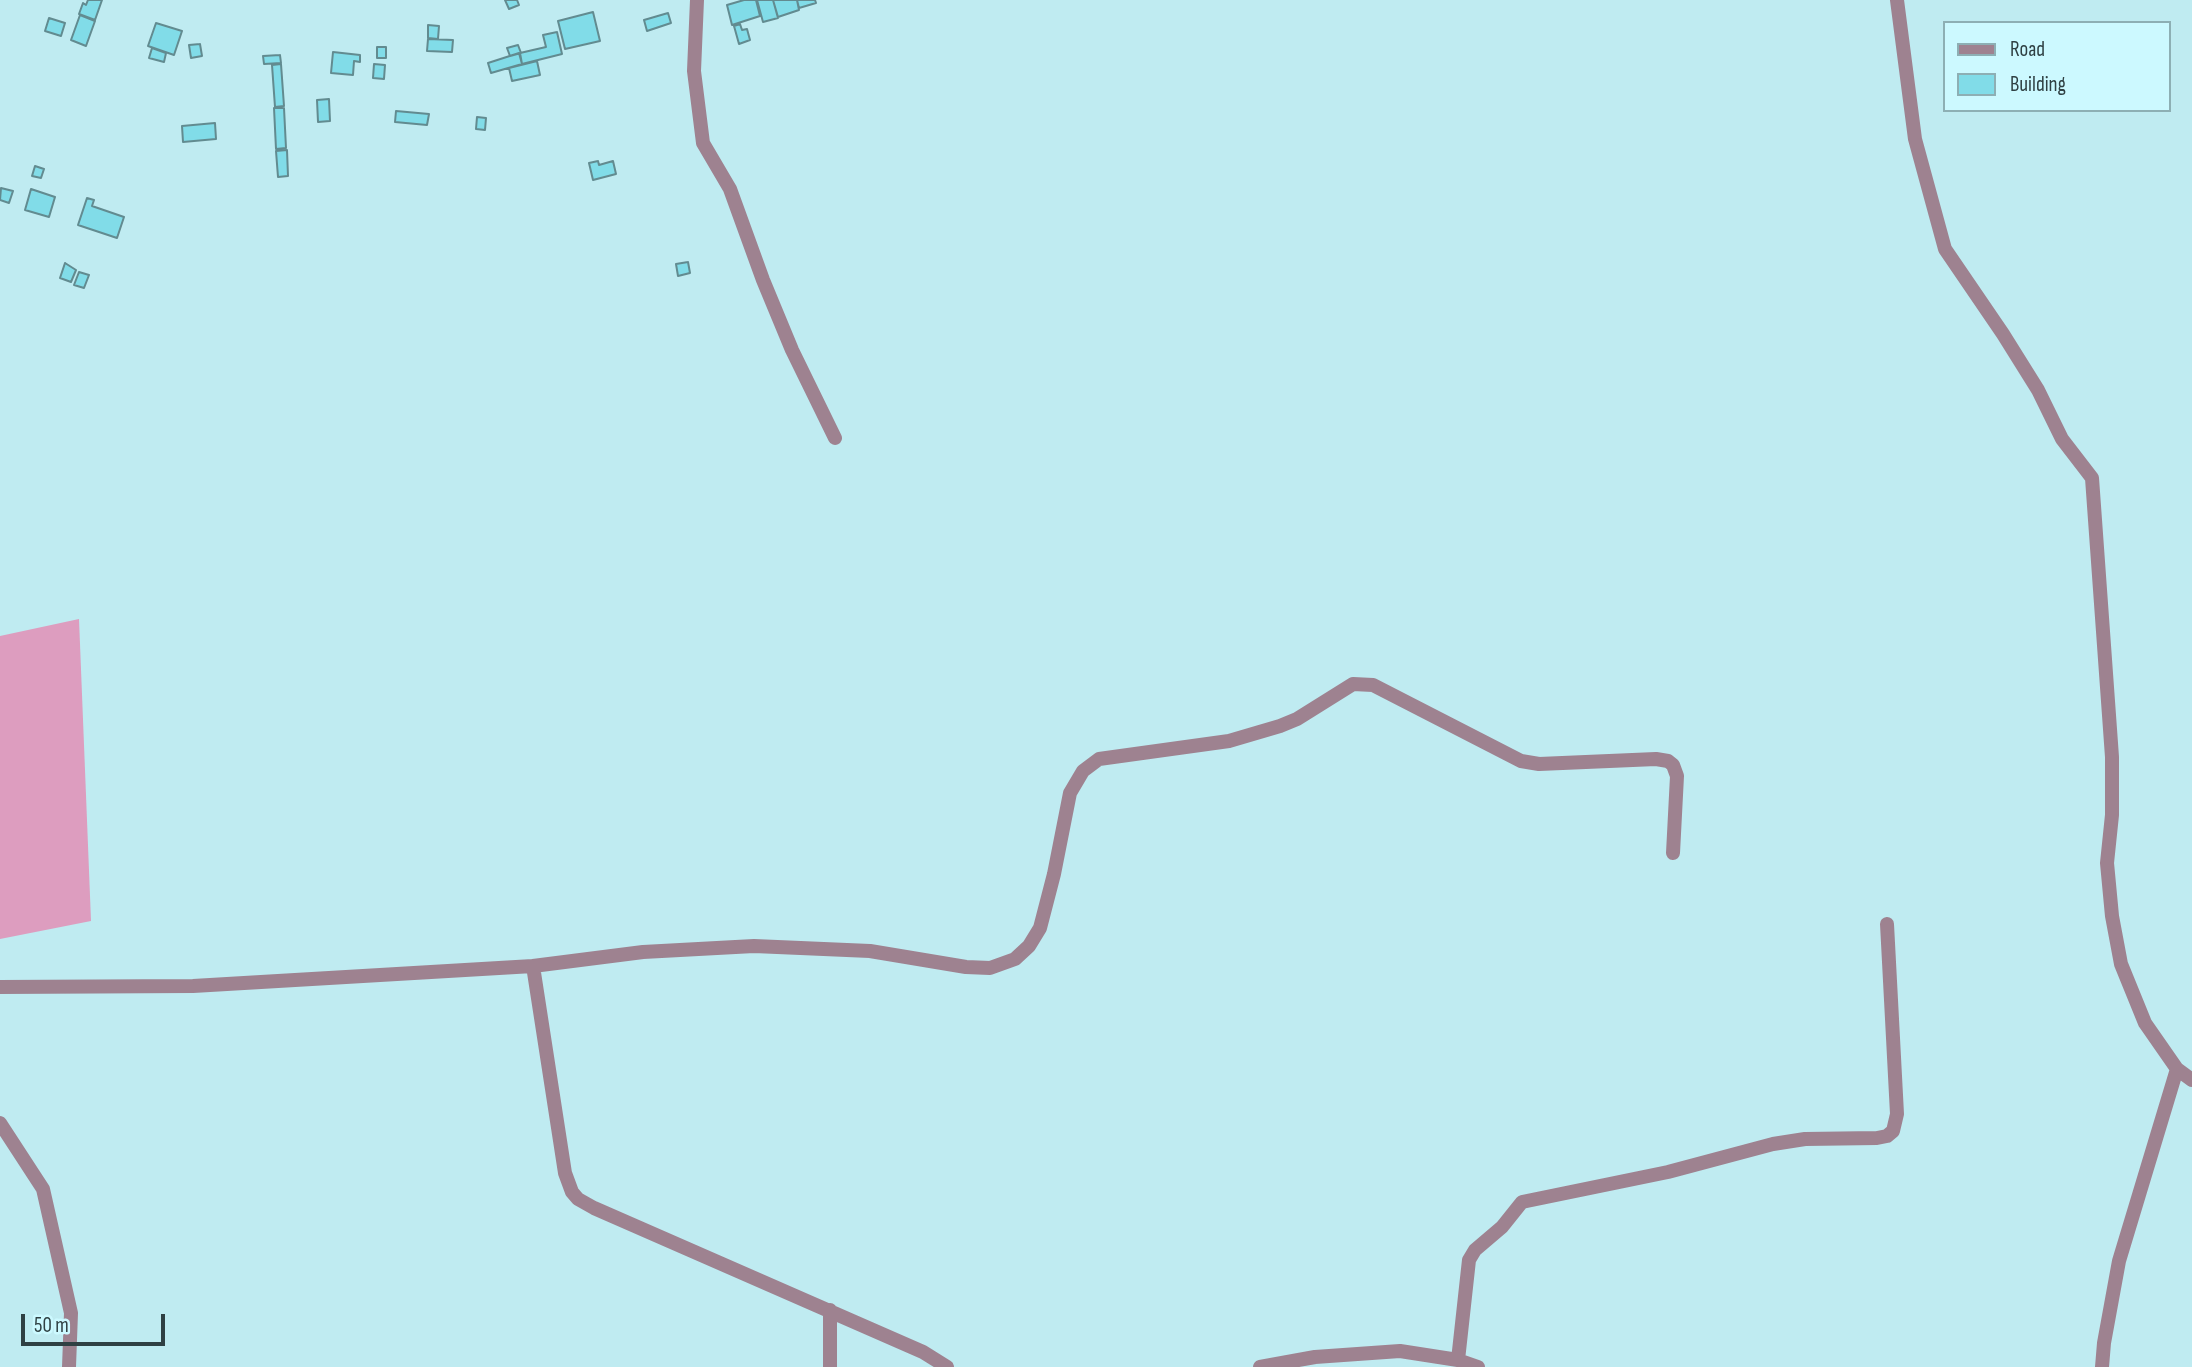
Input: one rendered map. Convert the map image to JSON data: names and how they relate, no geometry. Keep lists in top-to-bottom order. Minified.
{"legend":["Road","Building"],"scale_bar":"50 m"}
